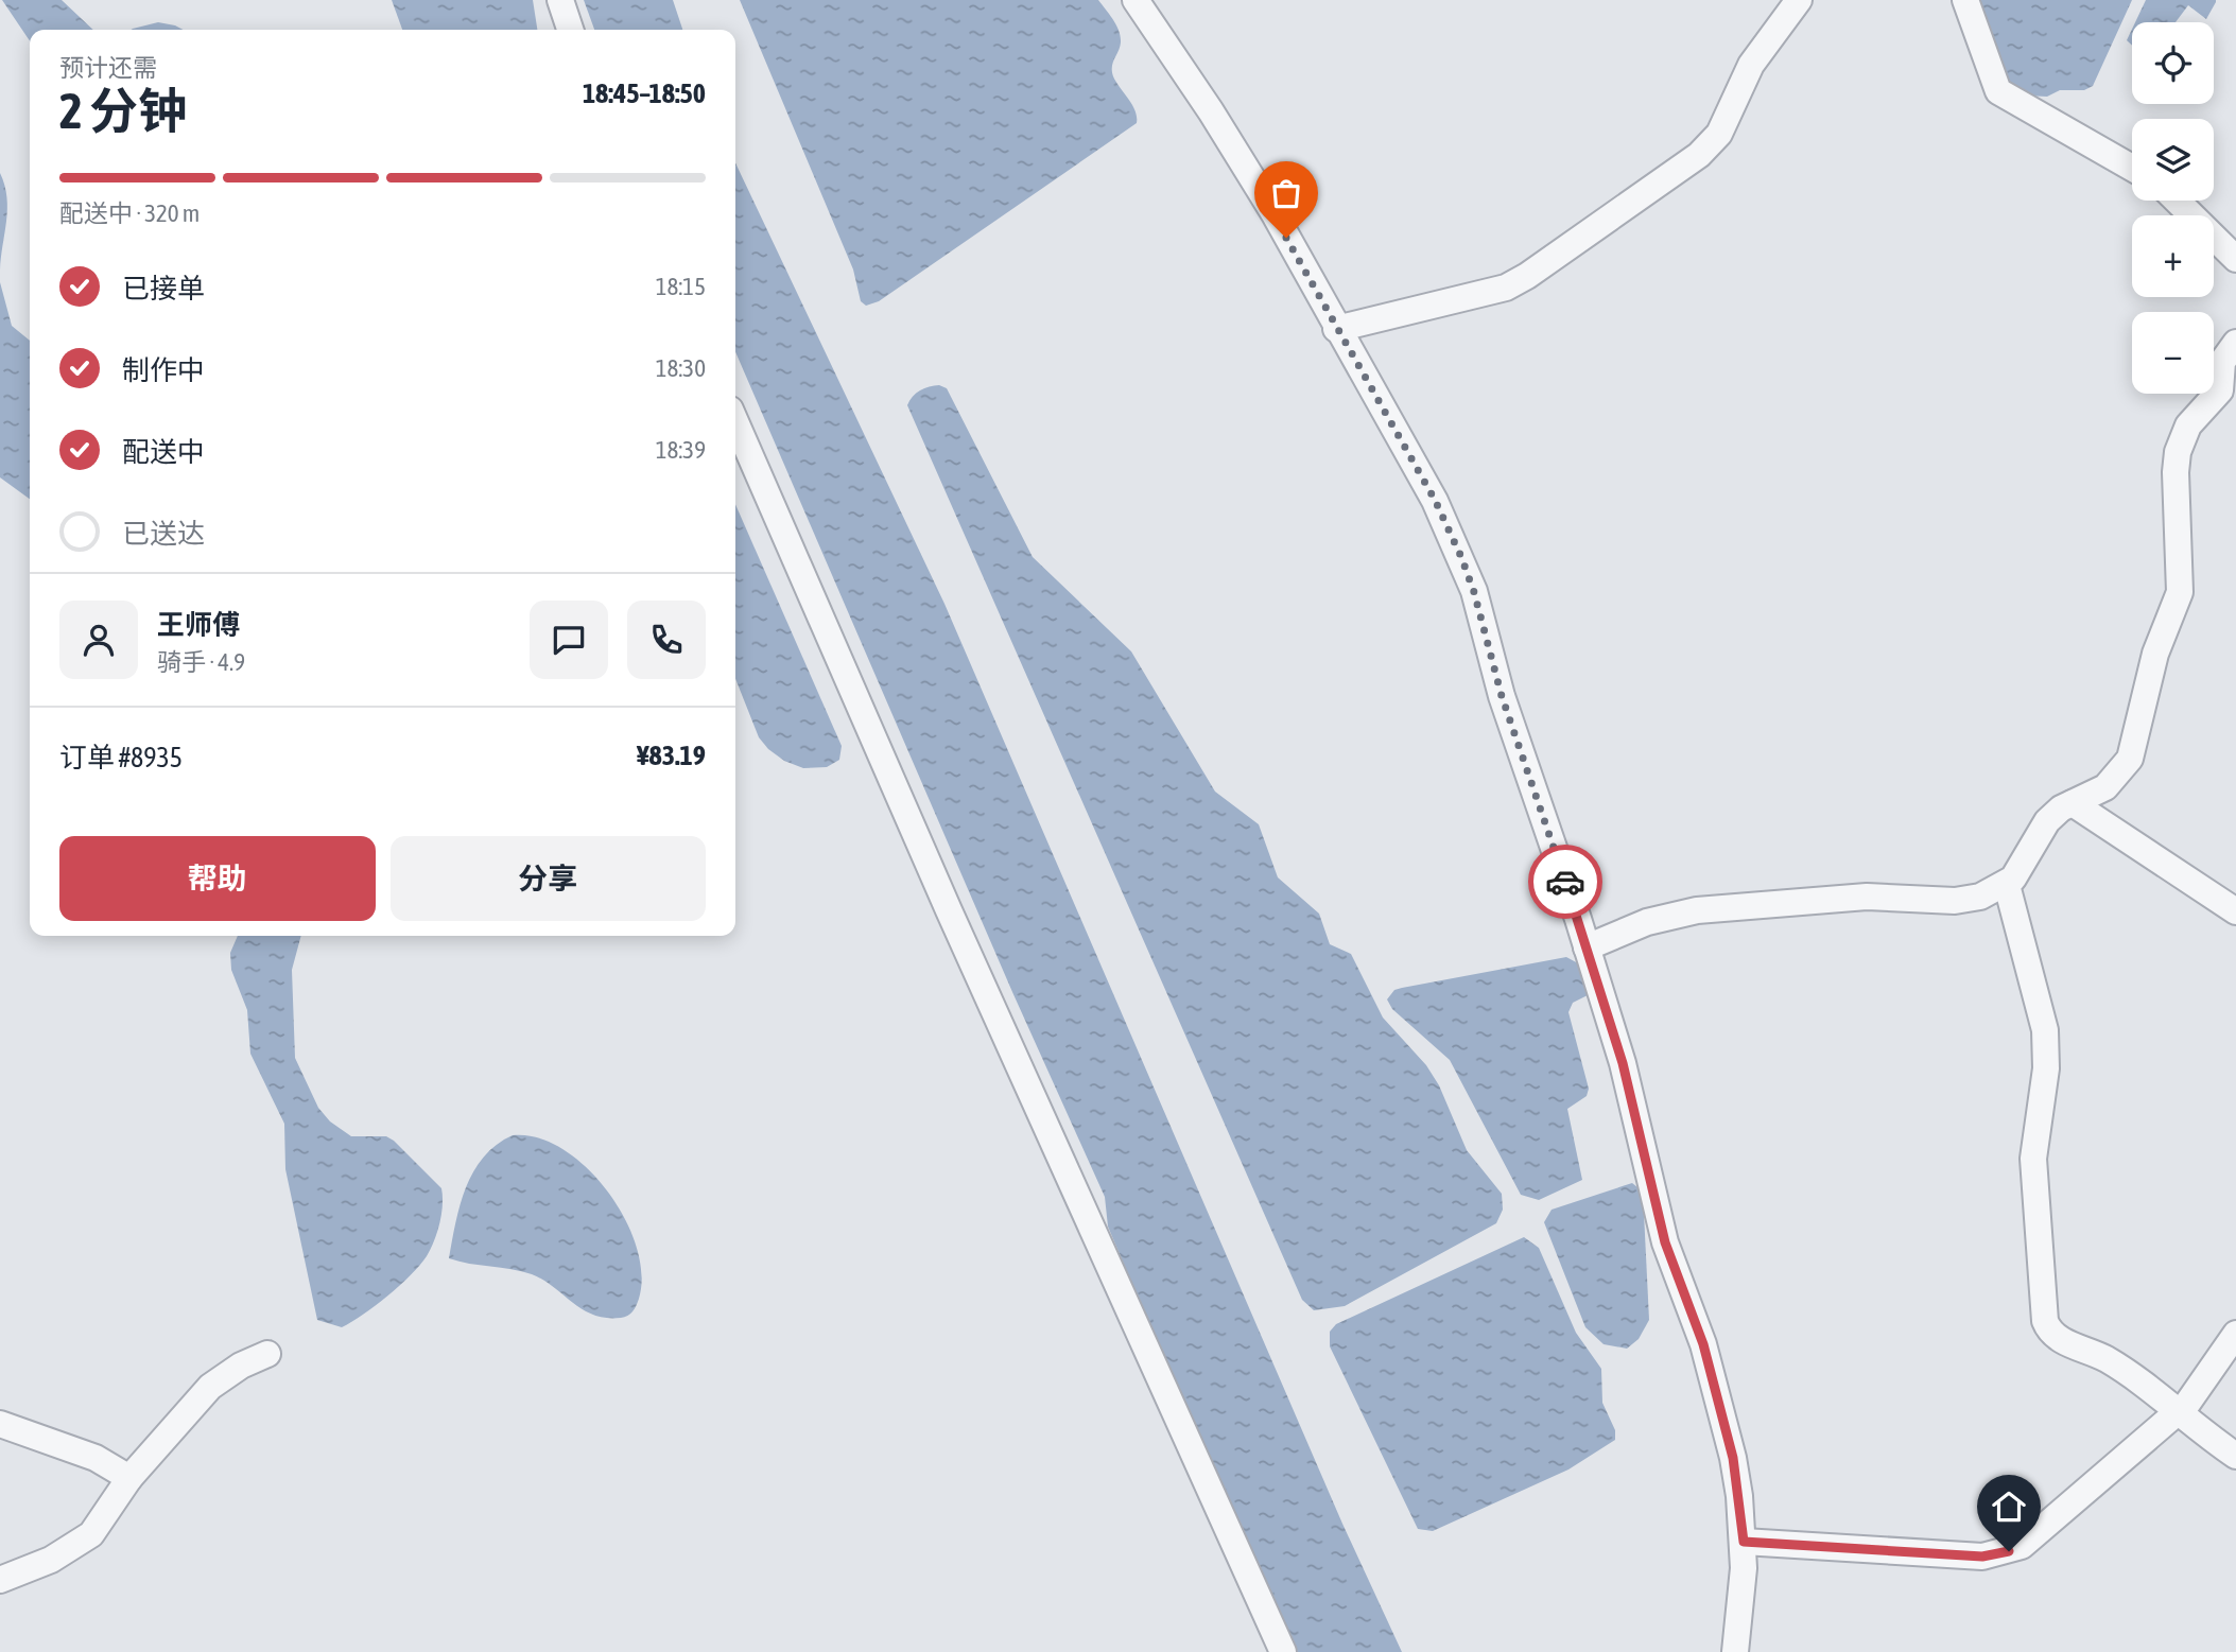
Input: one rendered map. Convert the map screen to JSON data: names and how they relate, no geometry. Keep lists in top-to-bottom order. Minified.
{"page":{"map_buttons":["+","−"],"heading":["2 分钟","预计还需","18:45–18:50"],"panel":["王师傅","骑手 · 4.9","订单 #8935","¥83.19"],"bar":"配送中 · 320 m","list":[["已接单","18:15"],["制作中","18:30"],["配送中","18:39"],"已送达"],"buttons":["帮助","分享"]}}
